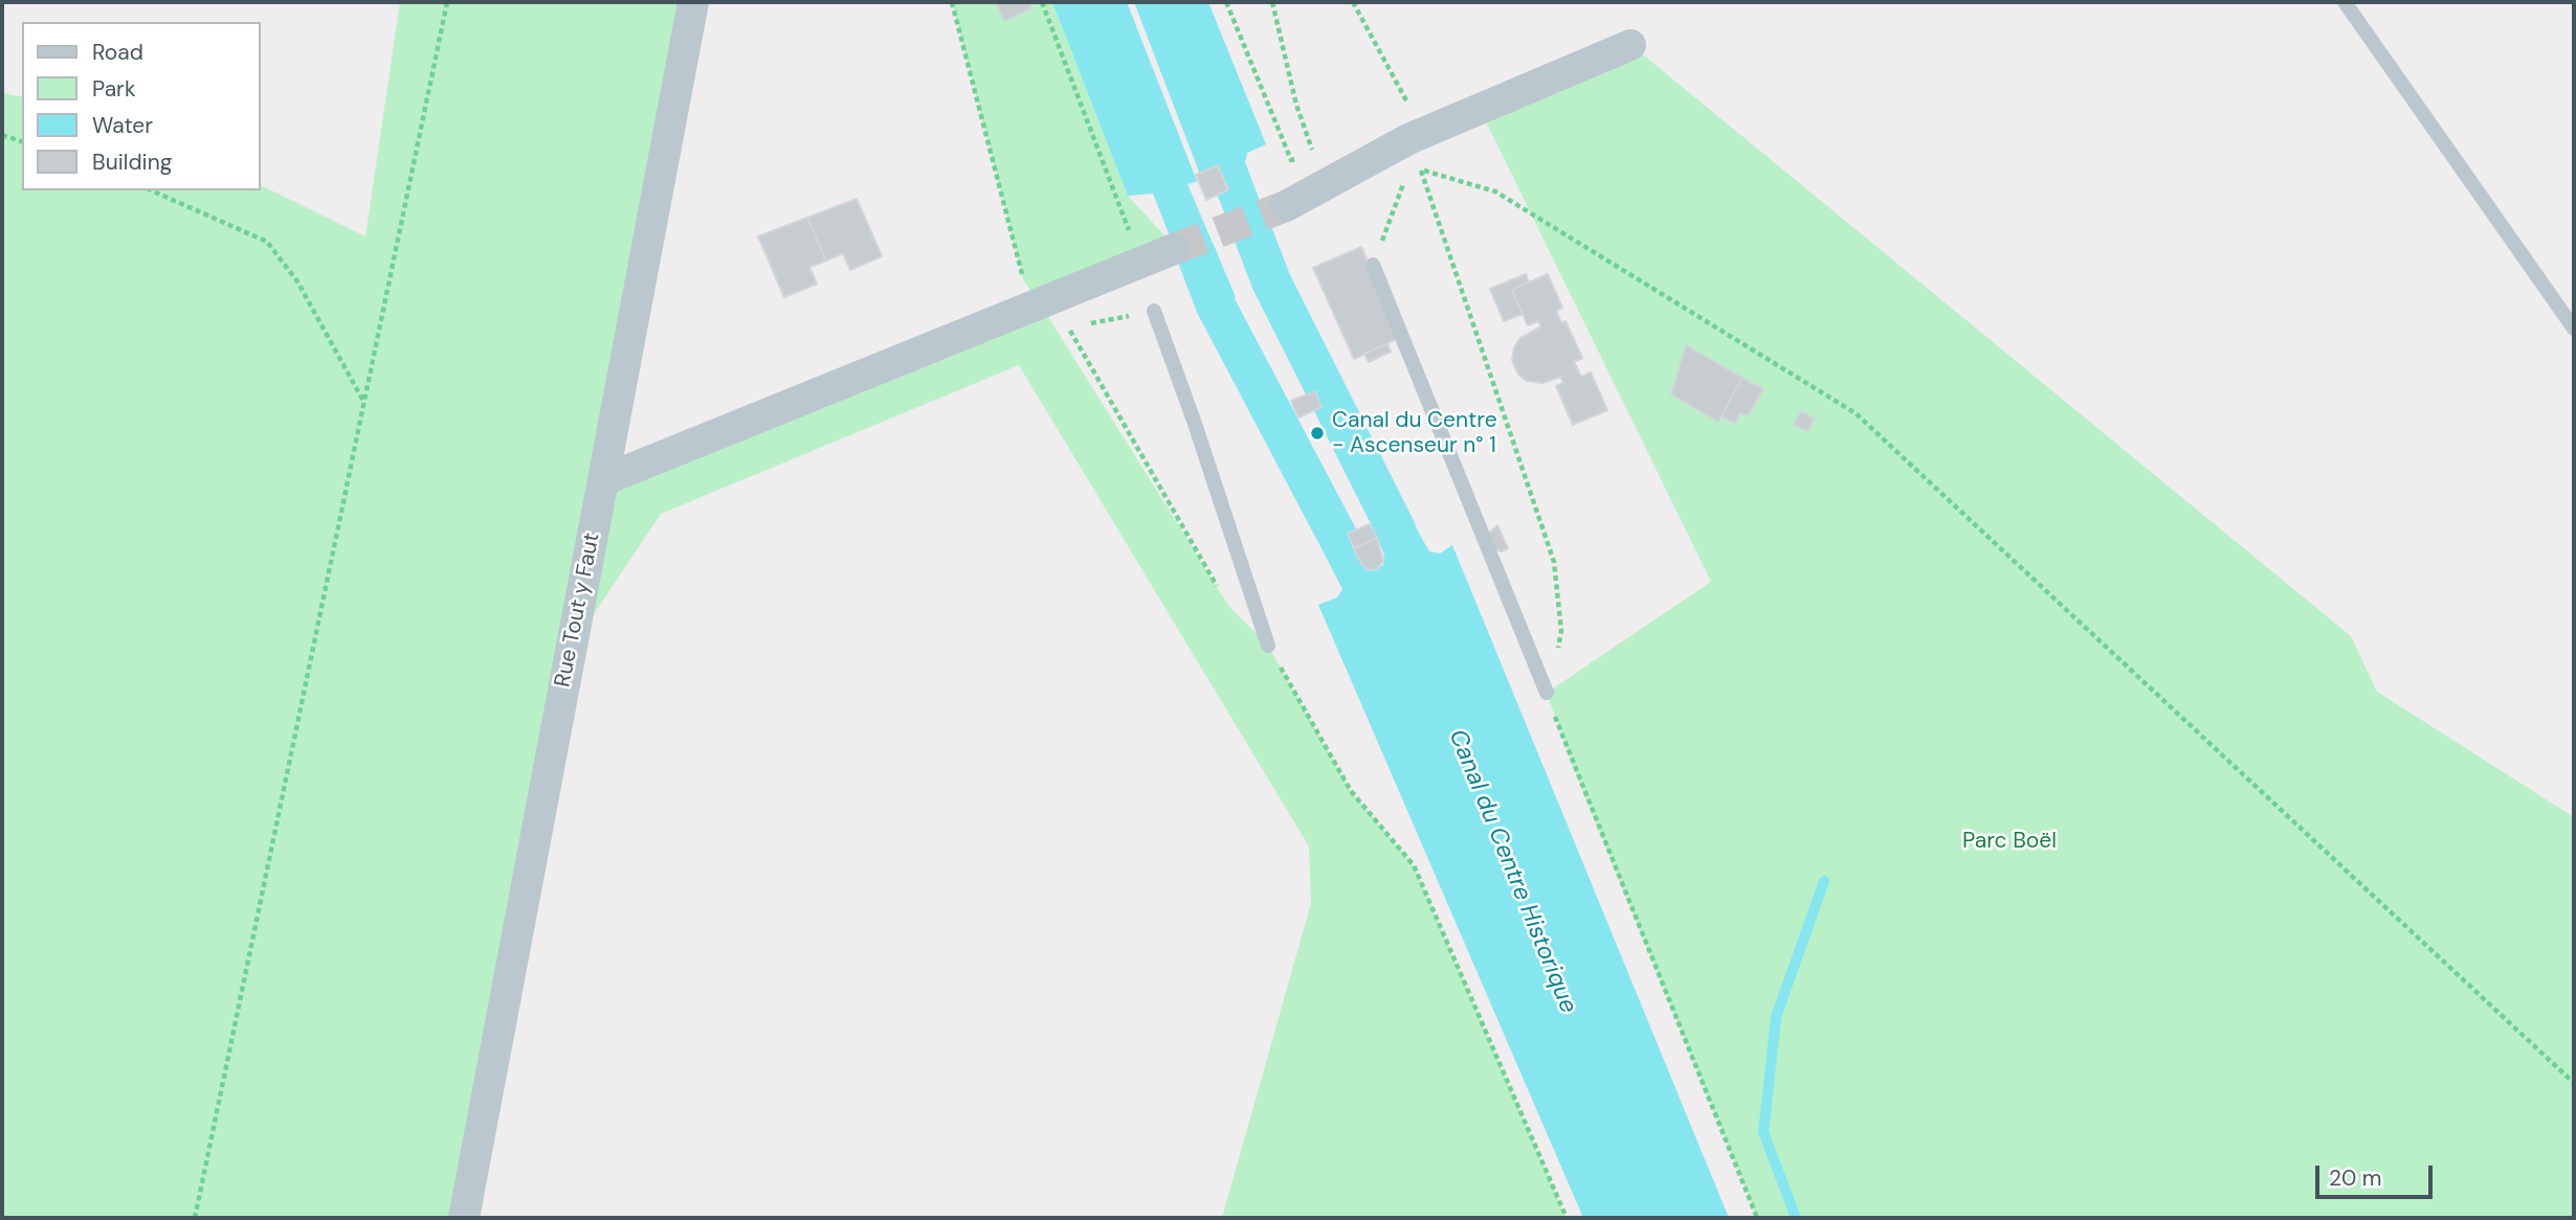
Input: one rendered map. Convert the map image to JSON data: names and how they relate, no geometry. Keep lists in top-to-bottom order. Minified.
{"streets":{"street":["Rue Tout y Faut"]},"water":["Canal du Centre Historique"],"parks":["Parc Boël"],"places":["Canal du Centre - Ascenseur n° 1"],"legend":["Road","Park","Water","Building"],"scale_bar":"20 m"}
